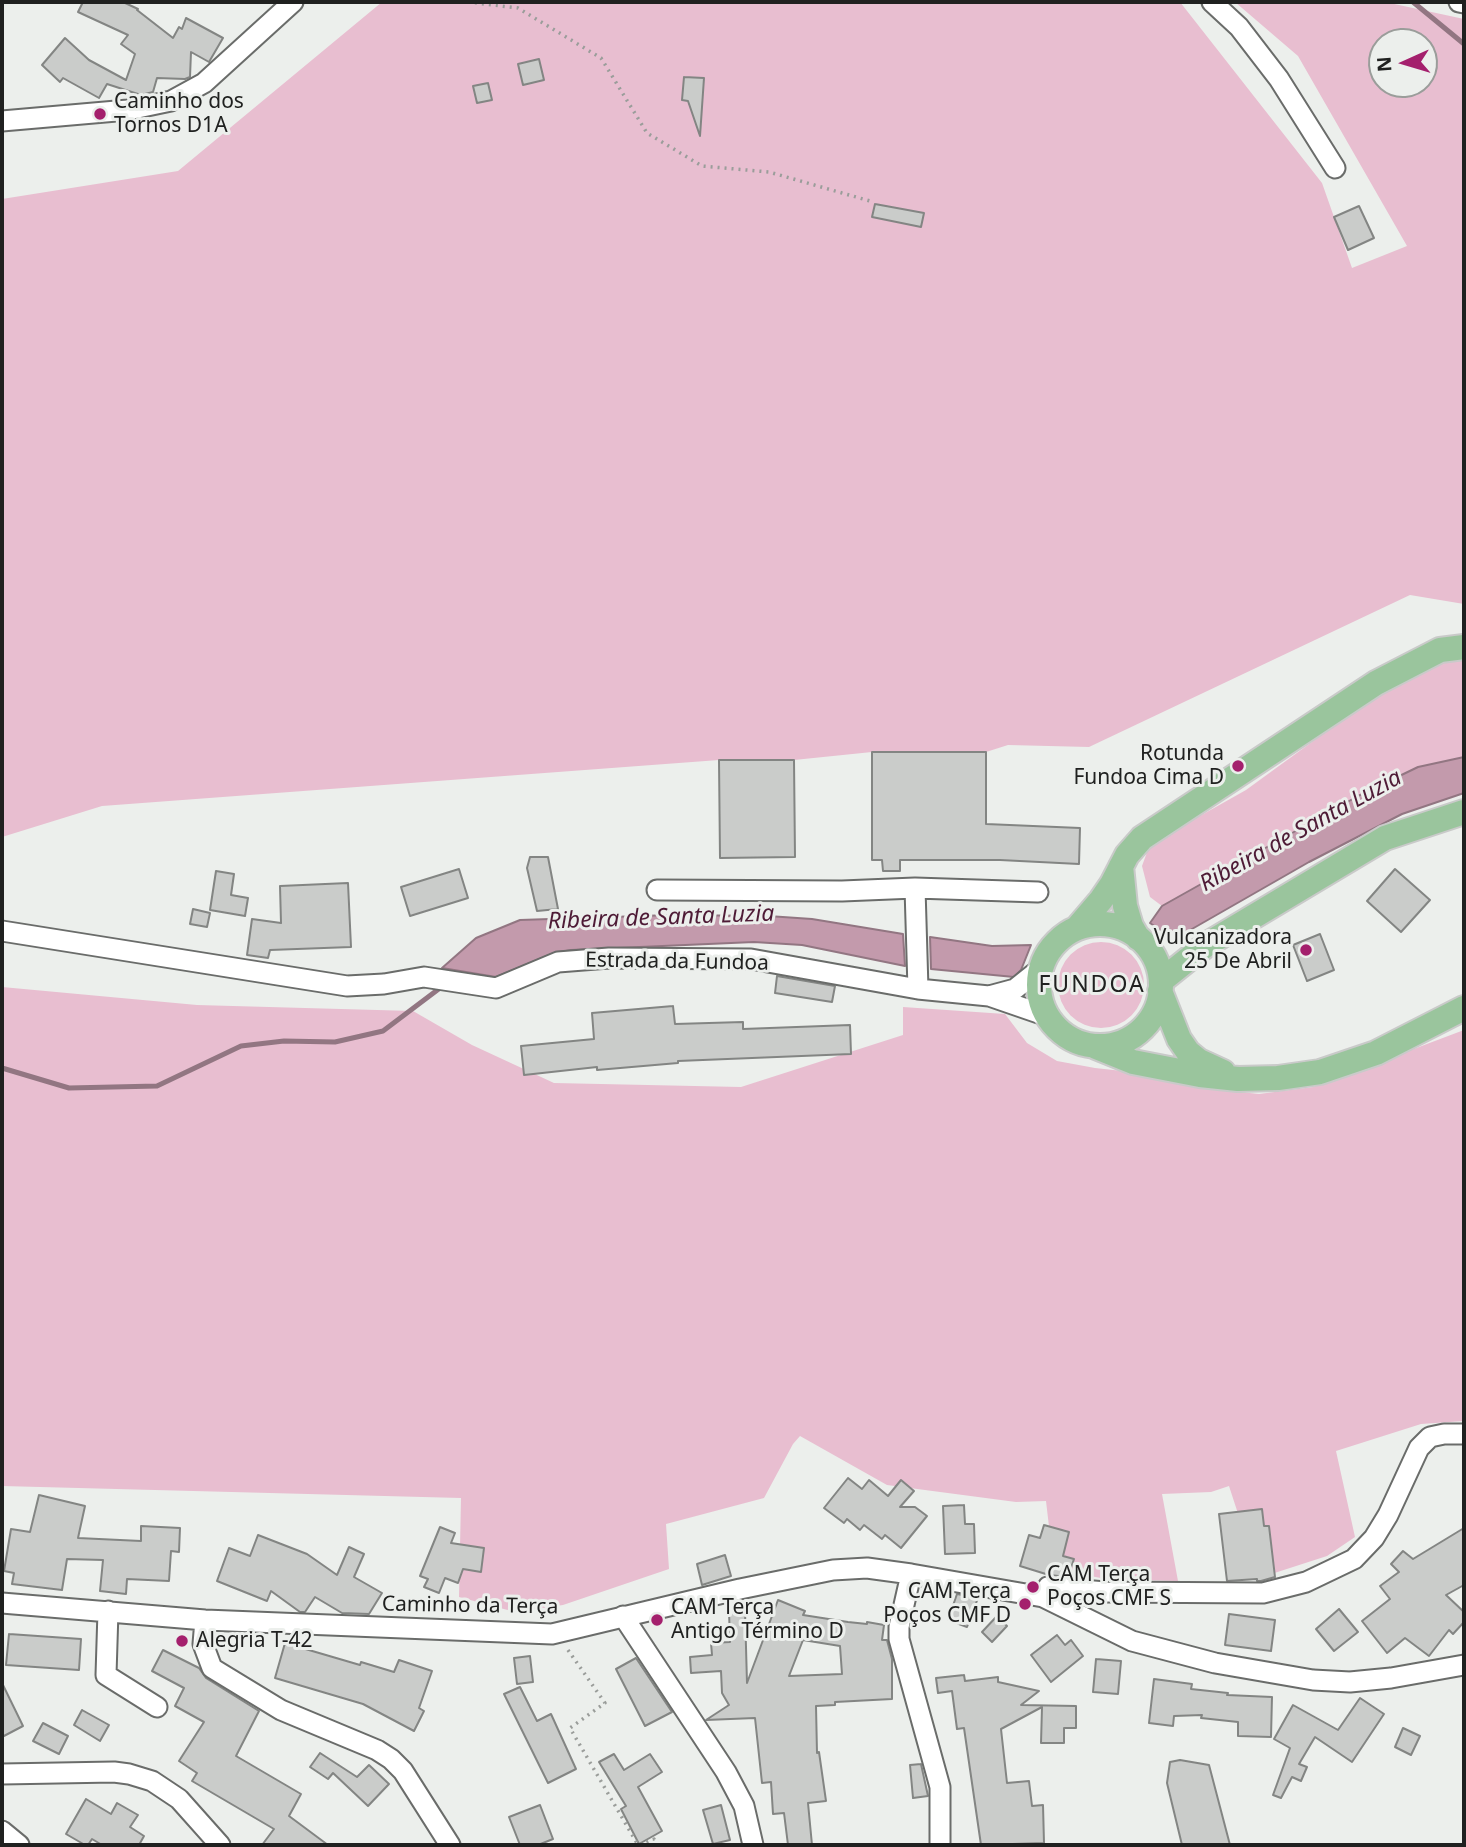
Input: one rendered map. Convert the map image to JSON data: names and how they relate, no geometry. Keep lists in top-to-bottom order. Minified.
{"streets":{"street":["Estrada da Fundoa","Caminho da Terça"]},"districts":["FUNDOA"],"water":["Ribeira de Santa Luzia"],"places":["Caminho dos Tornos D1A","Rotunda Fundoa Cima D","Vulcanizadora 25 De Abril","CAM Terça Poços CMF S","CAM Terça Poços CMF D","CAM Terça Antigo Término D","Alegria T-42"],"north":"left"}
